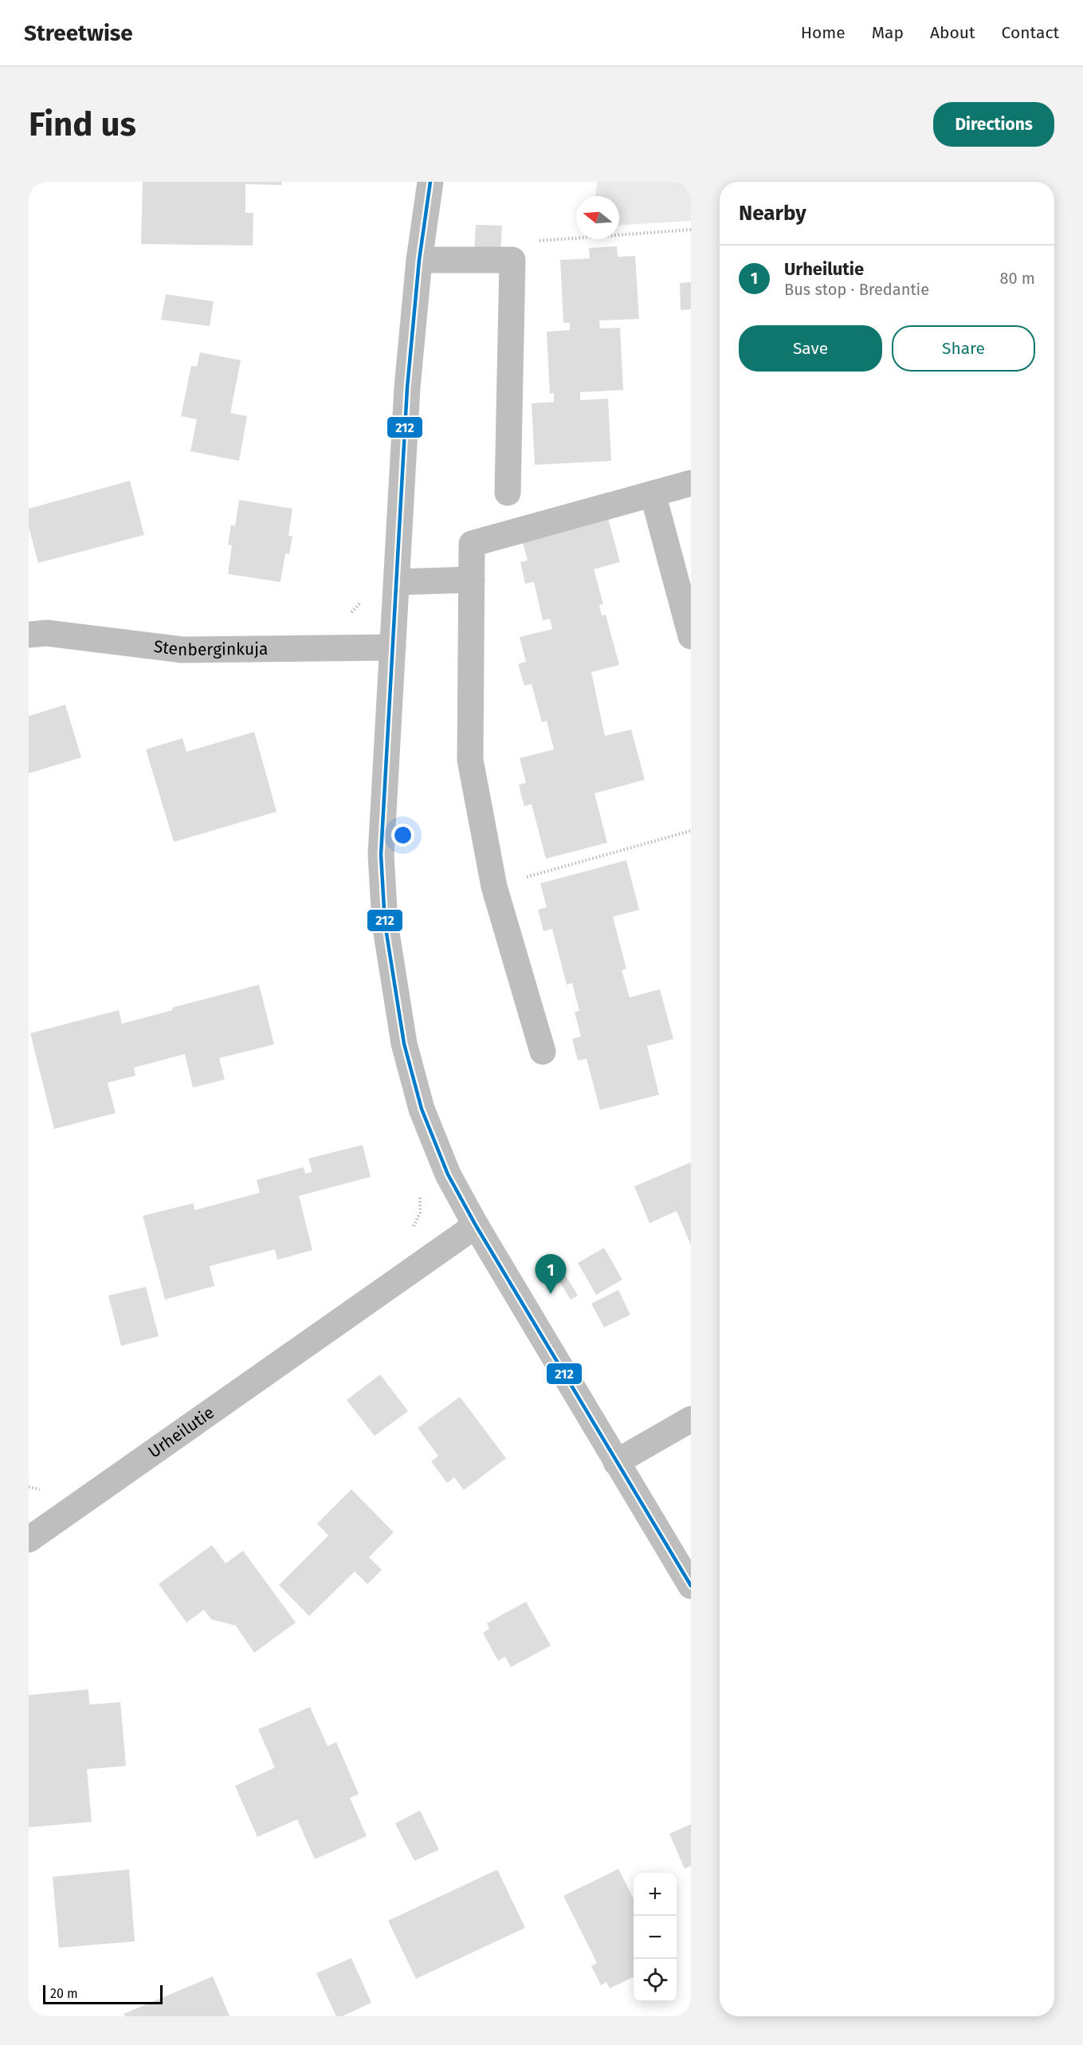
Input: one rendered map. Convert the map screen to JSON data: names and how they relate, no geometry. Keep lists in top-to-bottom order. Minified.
{"streets":{"street":["Stenberginkuja","Urheilutie"]},"lines":["transit line 212"],"scale_bar":"20 m","north":"left","page":{"header":"Streetwise","nav":["Home","Map","About","Contact"],"buttons":["Directions",["Save","Share"]],"title":"Find us","heading":"Nearby","list":[{"mark":"1","name":"Urheilutie","note":"Bus stop · Bredantie","value":"80 m"}],"pins":"1","map_buttons":["+","−"],"scale":"20 m"}}
